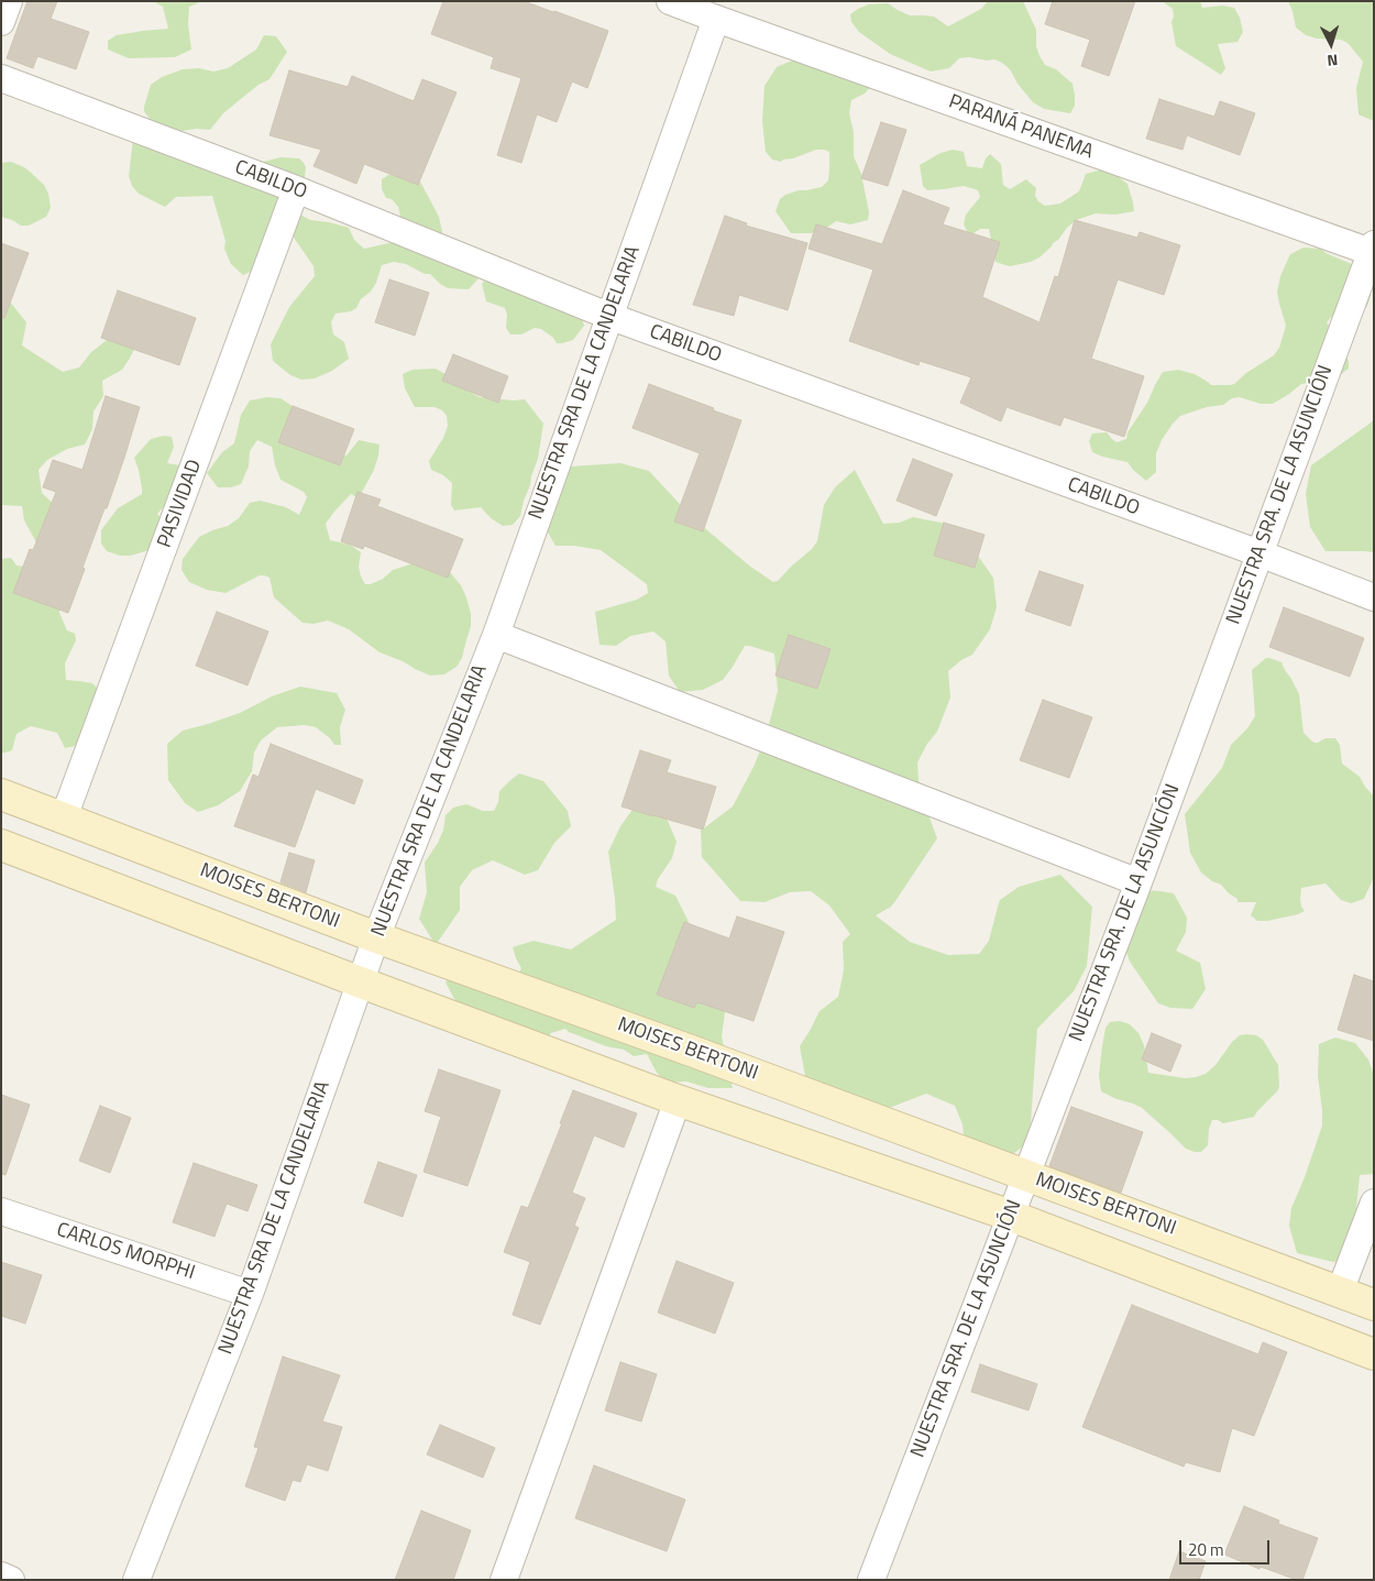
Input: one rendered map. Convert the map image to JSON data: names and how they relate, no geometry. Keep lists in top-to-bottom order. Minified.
{"streets":{"street":["PARANÁ PANEMA","CABILDO","NUESTRA SRA DE LA CANDELARIA","NUESTRA SRA. DE LA ASUNCIÓN","PASIVIDAD","MOISES BERTONI","CARLOS MORPHI"]},"crossings":[["PARANÁ PANEMA","NUESTRA SRA DE LA CANDELARIA"],["PARANÁ PANEMA","NUESTRA SRA. DE LA ASUNCIÓN"],["CABILDO","NUESTRA SRA DE LA CANDELARIA"],["CABILDO","NUESTRA SRA. DE LA ASUNCIÓN"],["CABILDO","PASIVIDAD"],["NUESTRA SRA DE LA CANDELARIA","MOISES BERTONI"],["NUESTRA SRA DE LA CANDELARIA","CARLOS MORPHI"],["NUESTRA SRA. DE LA ASUNCIÓN","MOISES BERTONI"],["PASIVIDAD","MOISES BERTONI"]],"scale_bar":"20 m","north":"bottom"}
